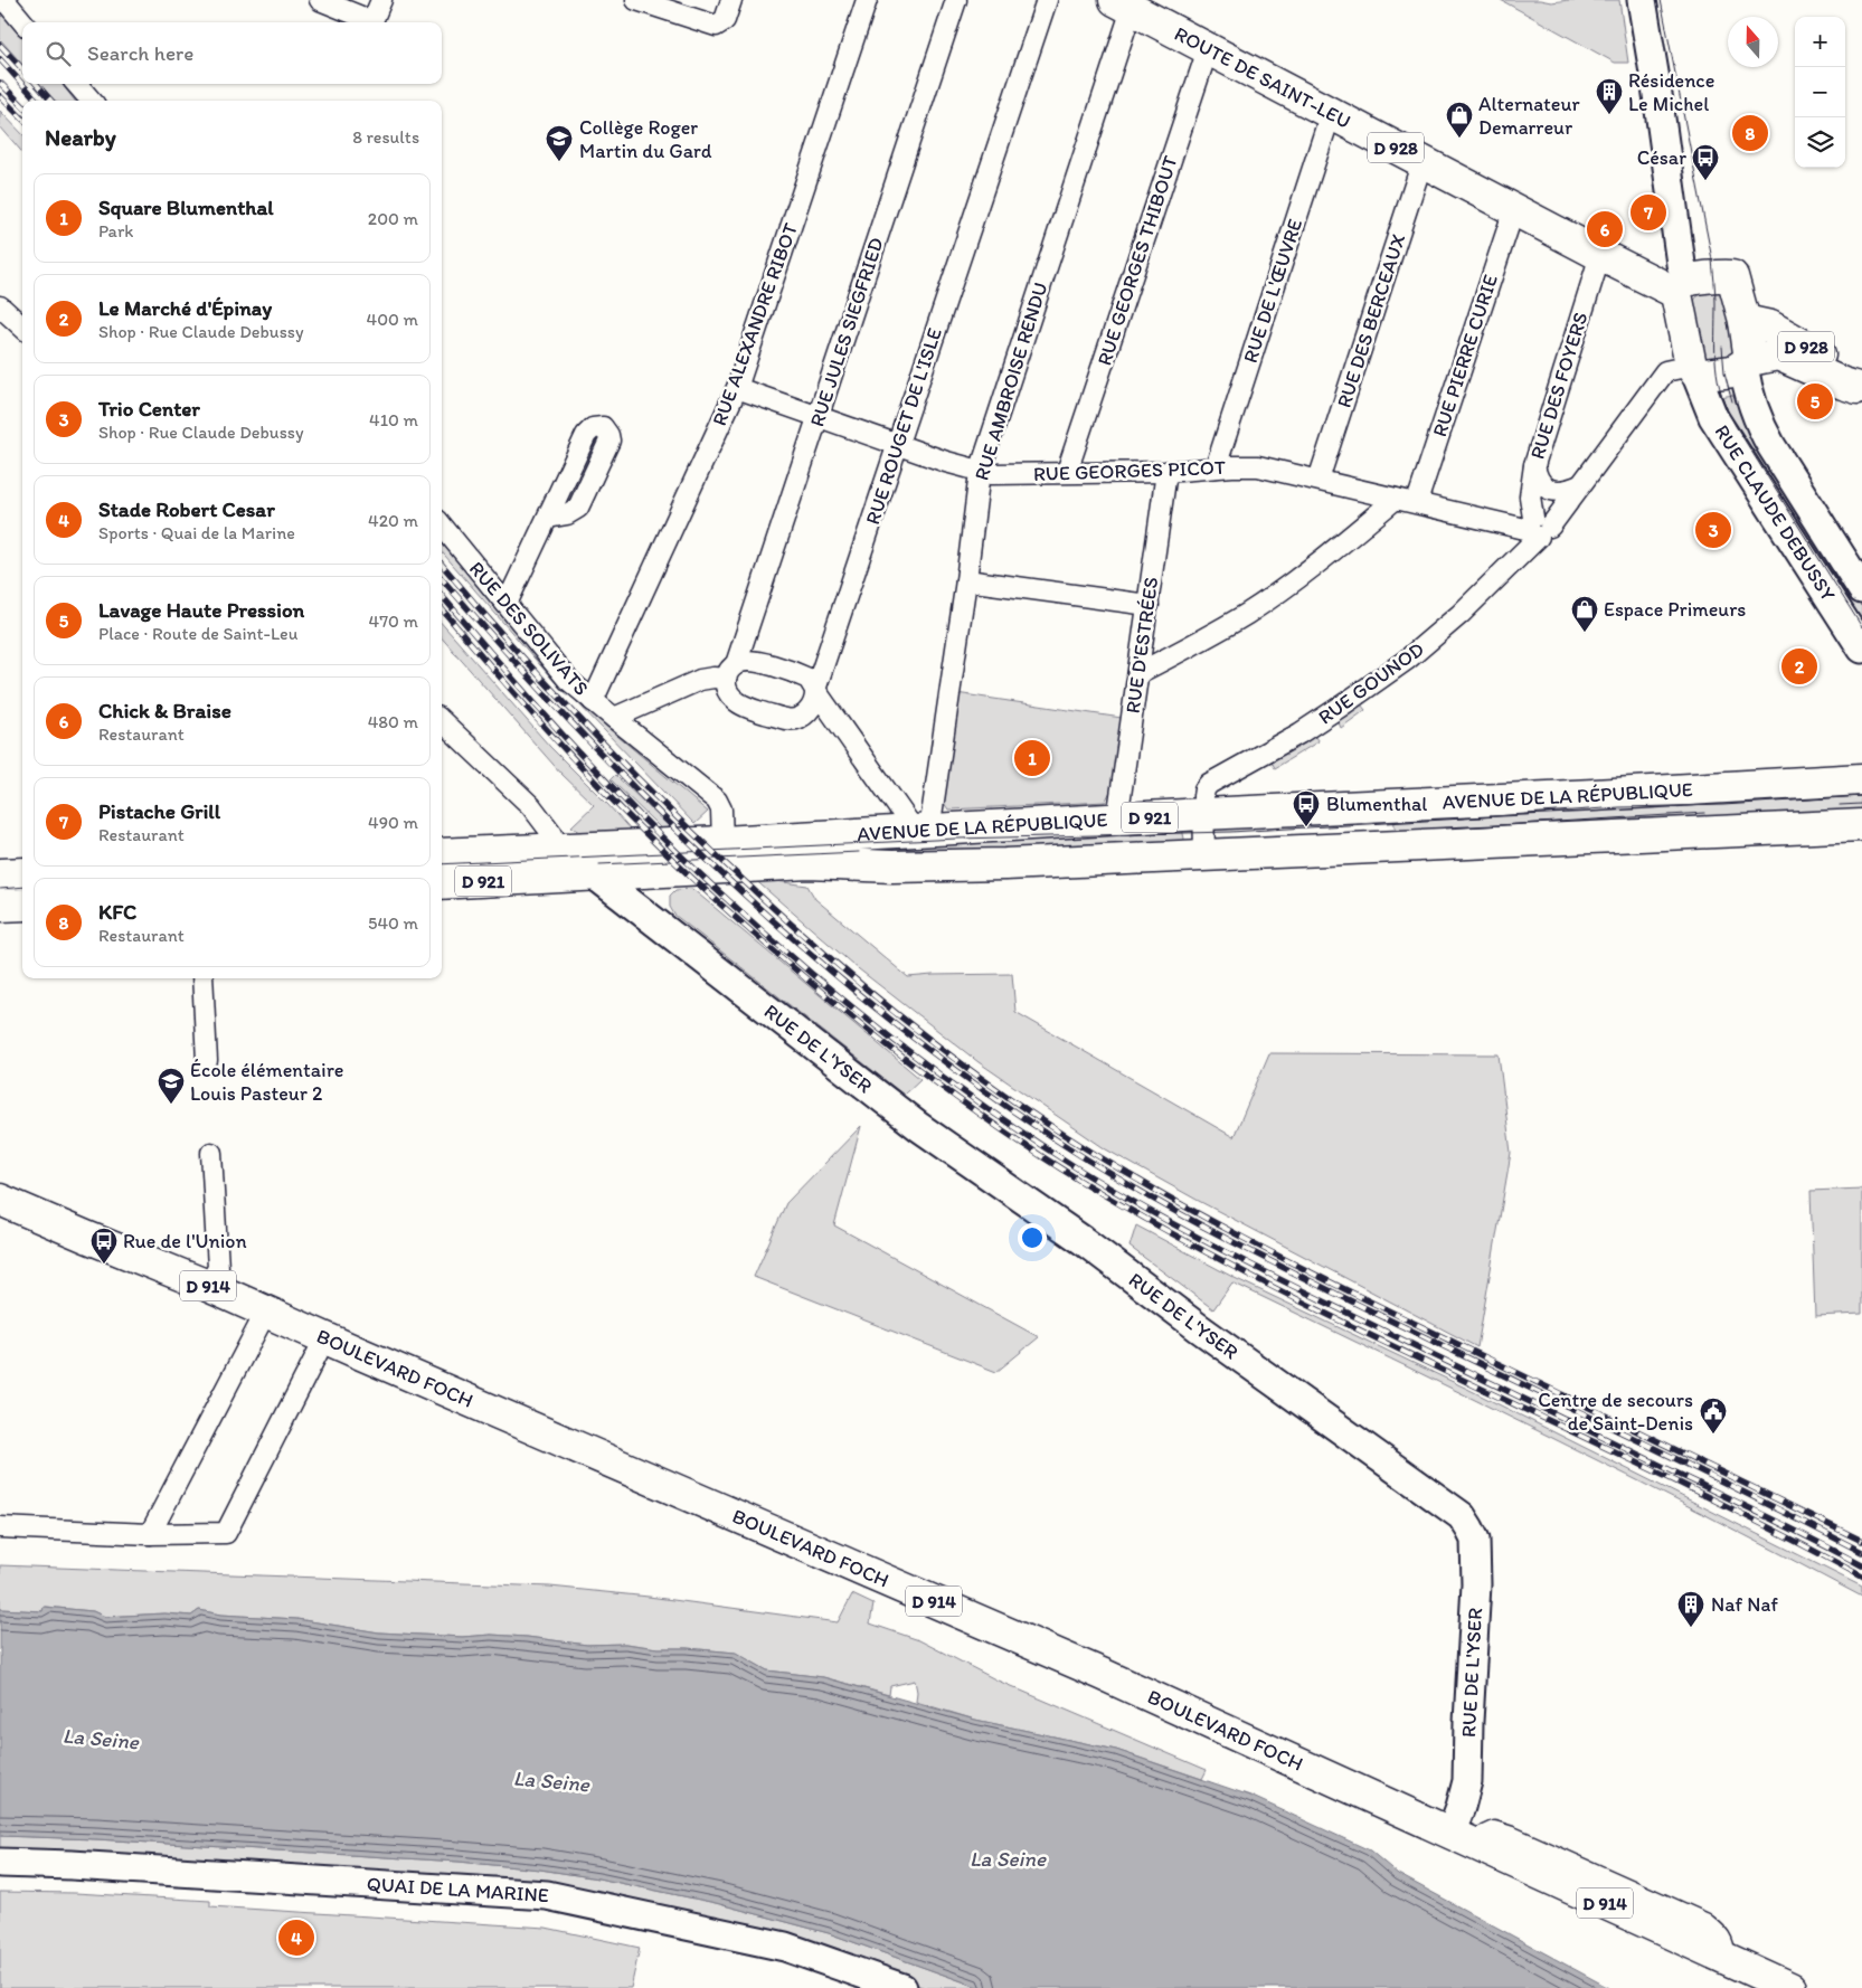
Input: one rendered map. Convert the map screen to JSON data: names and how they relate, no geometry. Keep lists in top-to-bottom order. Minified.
{"streets":{"main road":["ROUTE DE SAINT-LEU","D 928","AVENUE DE LA RÉPUBLIQUE","D 921","D 914","BOULEVARD FOCH"],"street":["RUE GEORGES THIBOUT","RUE DE L'ŒUVRE","RUE DES BERCEAUX","RUE ALEXANDRE RIBOT","RUE JULES SIEGFRIED","RUE PIERRE CURIE","RUE AMBROISE RENDU","RUE DES FOYERS","RUE ROUGET DE L'ISLE","RUE GEORGES PICOT","RUE CLAUDE DEBUSSY","RUE DES SOLIVATS","RUE D'ESTRÉES","RUE GOUNOD","RUE DE L'YSER","QUAI DE LA MARINE"]},"crossings":[["ROUTE DE SAINT-LEU","D 928"],["ROUTE DE SAINT-LEU","RUE GEORGES THIBOUT"],["ROUTE DE SAINT-LEU","RUE DE L'ŒUVRE"],["ROUTE DE SAINT-LEU","RUE DES BERCEAUX"],["ROUTE DE SAINT-LEU","RUE PIERRE CURIE"],["ROUTE DE SAINT-LEU","RUE AMBROISE RENDU"],["ROUTE DE SAINT-LEU","RUE DES FOYERS"],["D 928","RUE CLAUDE DEBUSSY"],["D 928","RUE GOUNOD"],["RUE GEORGES THIBOUT","RUE GEORGES PICOT"],["RUE DE L'ŒUVRE","RUE GEORGES PICOT"],["RUE DES BERCEAUX","RUE GEORGES PICOT"],["RUE ALEXANDRE RIBOT","RUE GEORGES PICOT"],["RUE ALEXANDRE RIBOT","RUE DES SOLIVATS"],["RUE JULES SIEGFRIED","RUE ROUGET DE L'ISLE"],["RUE JULES SIEGFRIED","RUE GEORGES PICOT"],["RUE PIERRE CURIE","RUE GEORGES PICOT"],["RUE AMBROISE RENDU","RUE GEORGES PICOT"],["RUE AMBROISE RENDU","AVENUE DE LA RÉPUBLIQUE"],["RUE DES FOYERS","RUE GEORGES PICOT"],["RUE DES FOYERS","RUE GOUNOD"],["RUE ROUGET DE L'ISLE","RUE GEORGES PICOT"],["RUE GEORGES PICOT","RUE D'ESTRÉES"],["RUE GEORGES PICOT","RUE GOUNOD"],["RUE CLAUDE DEBUSSY","RUE GOUNOD"],["RUE DES SOLIVATS","AVENUE DE LA RÉPUBLIQUE"],["RUE D'ESTRÉES","AVENUE DE LA RÉPUBLIQUE"],["RUE GOUNOD","AVENUE DE LA RÉPUBLIQUE"],["AVENUE DE LA RÉPUBLIQUE","RUE DE L'YSER"],["RUE DE L'YSER","BOULEVARD FOCH"]],"water":["La Seine"],"places":{"building":["Résidence Le Michel","Naf Naf"],"shop":["Alternateur Demarreur","Espace Primeurs"],"school or university":["Collège Roger Martin du Gard","École élémentaire Louis Pasteur 2"],"bus stop":["César","Blumenthal","Rue de l'Union"],"public building":["Centre de secours de Saint-Denis"]},"north":"top","page":{"map_buttons":["+","−"],"search":"Search here","heading":["Nearby","8 results"],"pins":["8","7","6","5","3","2","1","4"],"list":[{"mark":"1","name":"Square Blumenthal","note":"Park","value":"200 m"},{"mark":"2","name":"Le Marché d'Épinay","note":"Shop · Rue Claude Debussy","value":"400 m"},{"mark":"3","name":"Trio Center","note":"Shop · Rue Claude Debussy","value":"410 m"},{"mark":"4","name":"Stade Robert Cesar","note":"Sports · Quai de la Marine","value":"420 m"},{"mark":"5","name":"Lavage Haute Pression","note":"Place · Route de Saint-Leu","value":"470 m"},{"mark":"6","name":"Chick & Braise","note":"Restaurant","value":"480 m"},{"mark":"7","name":"Pistache Grill","note":"Restaurant","value":"490 m"},{"mark":"8","name":"KFC","note":"Restaurant","value":"540 m"}]}}
